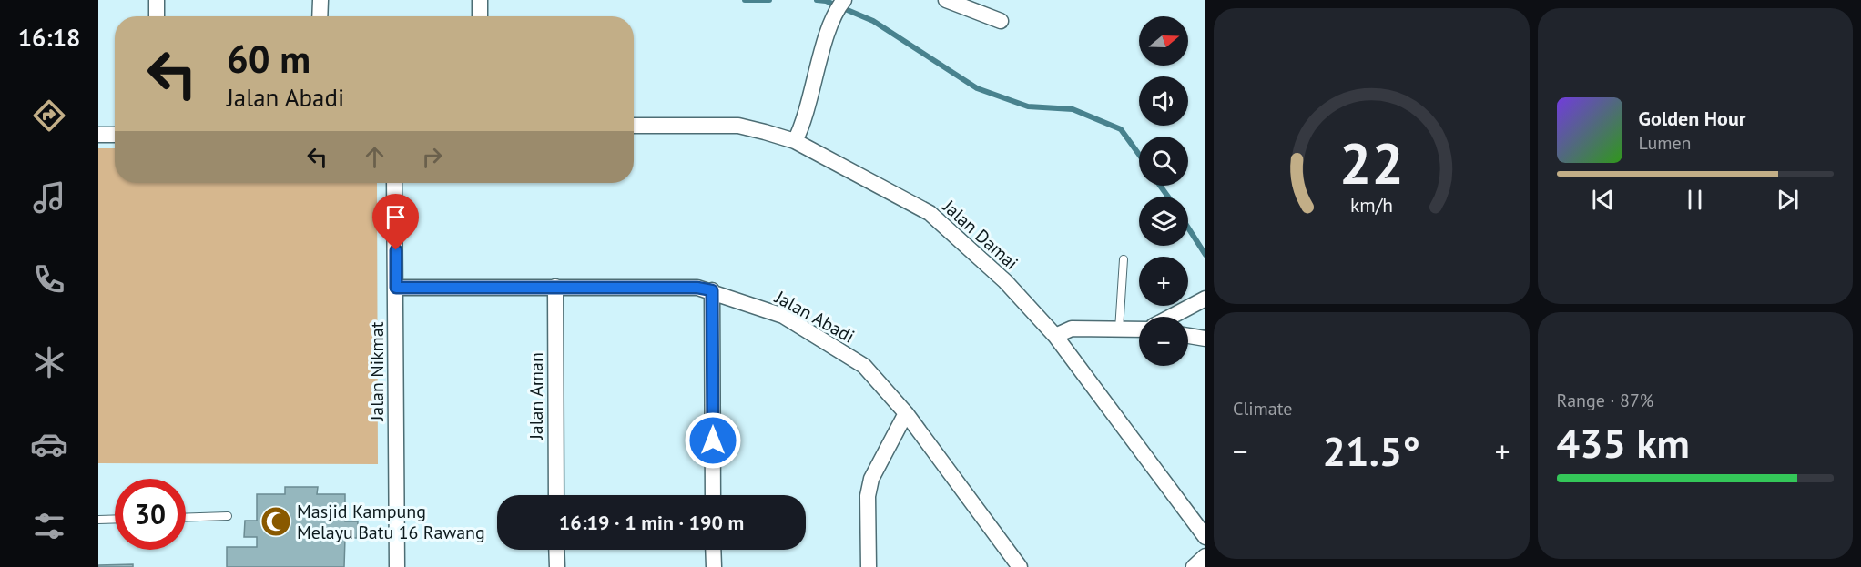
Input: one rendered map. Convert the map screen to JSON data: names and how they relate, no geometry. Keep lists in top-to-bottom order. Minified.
{"streets":{"street":["Jalan Damai","Jalan Abadi","Jalan Nikmat","Jalan Aman"]},"crossings":[["Jalan Abadi","Jalan Nikmat"],["Jalan Abadi","Jalan Aman"]],"places":{"mosque":["Masjid Kampung Melayu Batu 16 Rawang"]},"north":"right","page":{"tabs":"16:18","map_buttons":["+","−"],"turn":["60 m","Jalan Abadi"],"song":["Golden Hour","Lumen"],"tile":["Climate",["Range · 87%","435 km"]],"heat":["−","21.5°","+"],"limit":"30","trip":"16:19 · 1 min · 190 m","gauge":["22","km/h"]}}
